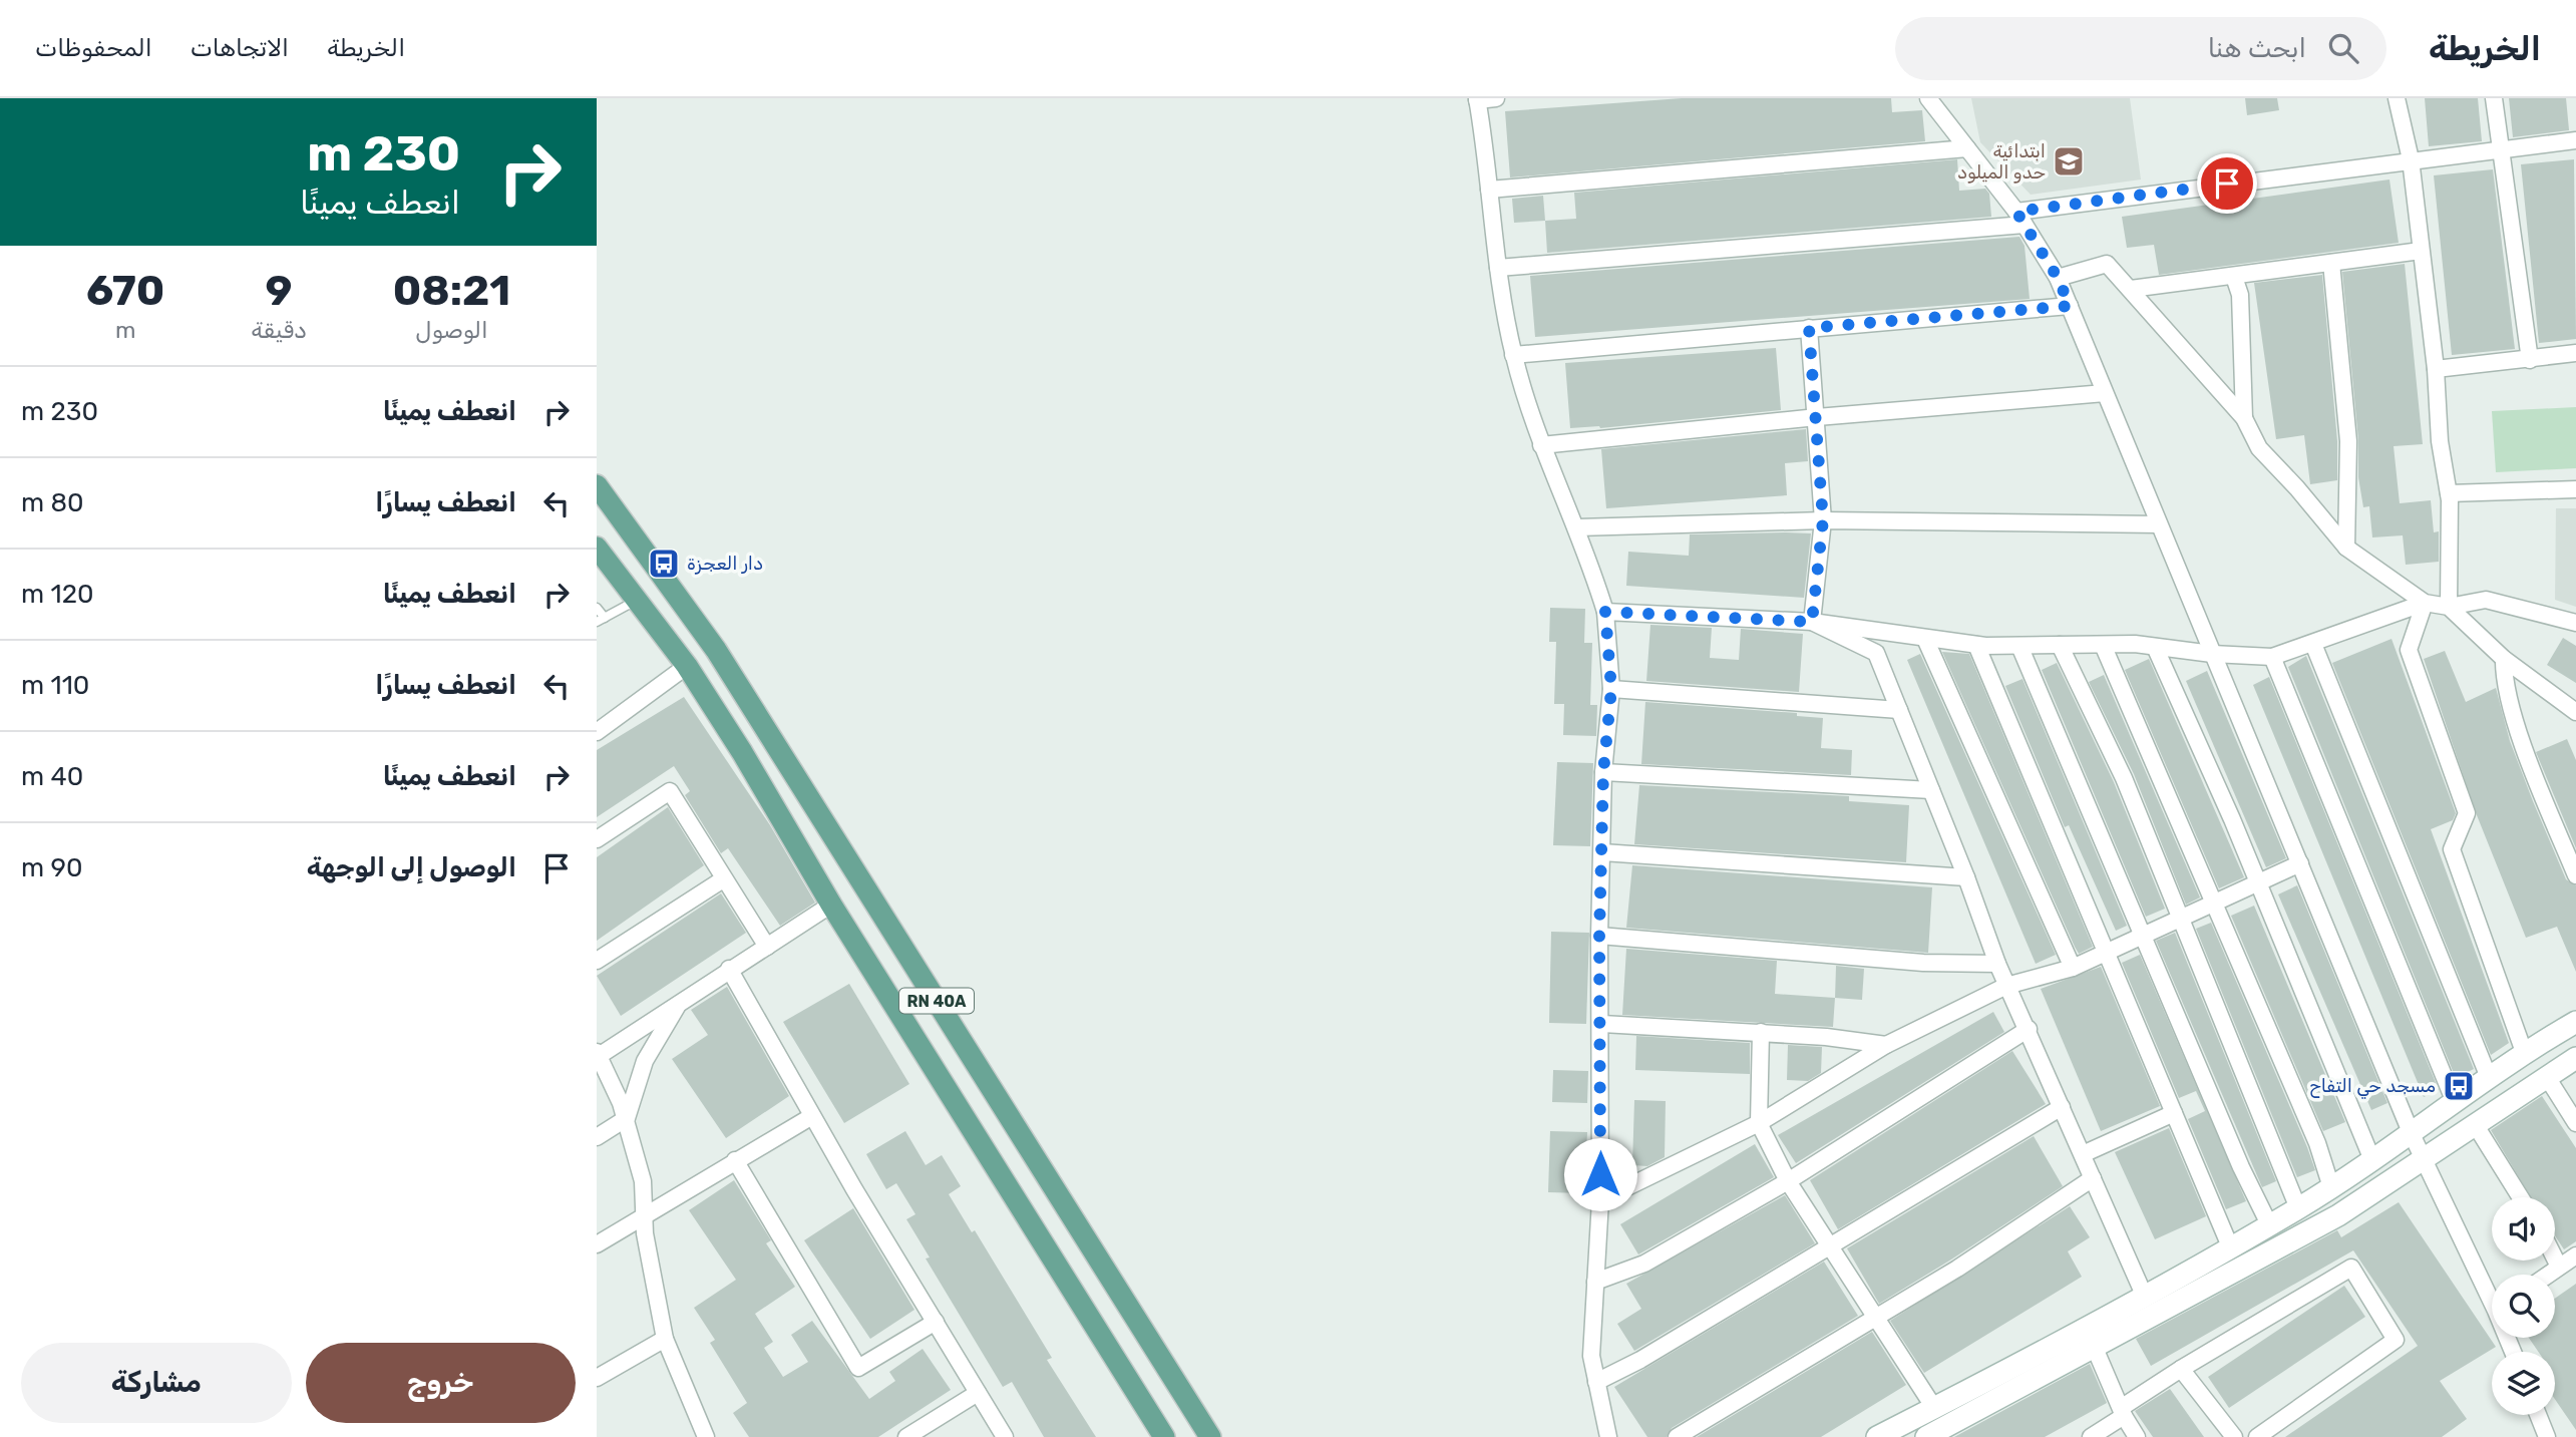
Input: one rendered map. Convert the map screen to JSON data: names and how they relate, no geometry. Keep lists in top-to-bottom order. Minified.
{"streets":{"main road":["RN 40A"]},"places":{"school or university":["ابتدائية حدو الميلود"],"bus stop":["دار العجزة","مسجد حي التفاح"]},"page":{"header":"الخريطة","search":"ابحث هنا","nav":["الخريطة","الاتجاهات","المحفوظات"],"turn":["230 m","انعطف يمينًا"],"eta":["08:21","الوصول","9","دقيقة","670","m"],"list":[{"name":"انعطف يمينًا","value":"230 m"},{"name":"انعطف يسارًا","value":"80 m"},{"name":"انعطف يمينًا","value":"120 m"},{"name":"انعطف يسارًا","value":"110 m"},{"name":"انعطف يمينًا","value":"40 m"},{"name":"الوصول إلى الوجهة","value":"90 m"}],"buttons":["خروج","مشاركة"]}}
